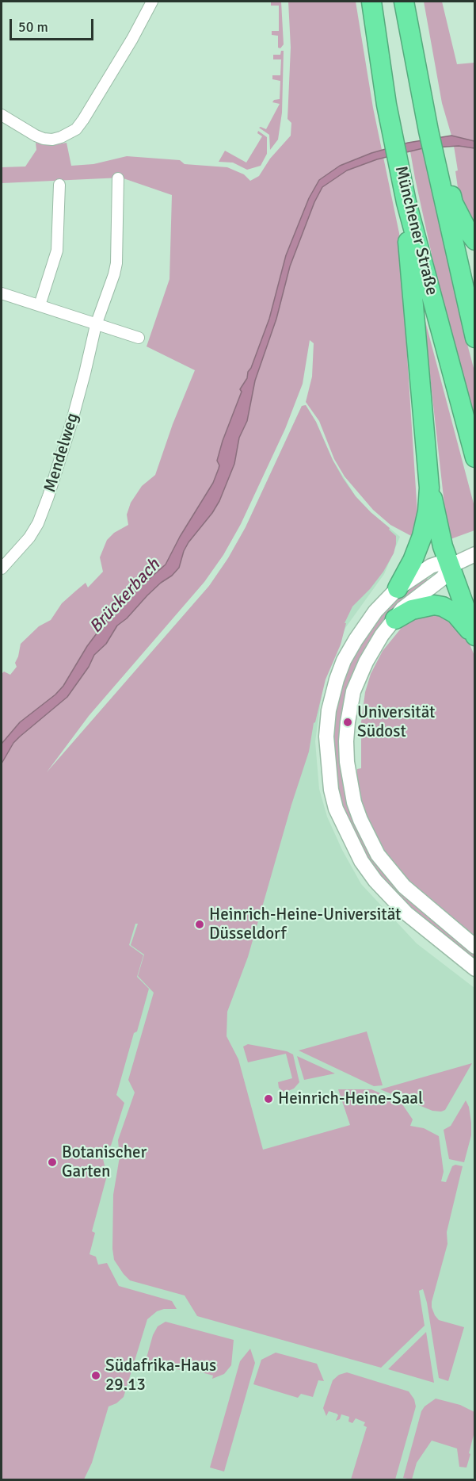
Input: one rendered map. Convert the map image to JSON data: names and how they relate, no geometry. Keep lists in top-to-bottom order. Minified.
{"streets":{"highway":["Münchener Straße"],"street":["Mendelweg"]},"water":["Brückerbach"],"places":["Universität Südost","Heinrich-Heine-Universität Düsseldorf","Heinrich-Heine-Saal","Botanischer Garten","Südafrika-Haus 29.13"],"scale_bar":"50 m"}
